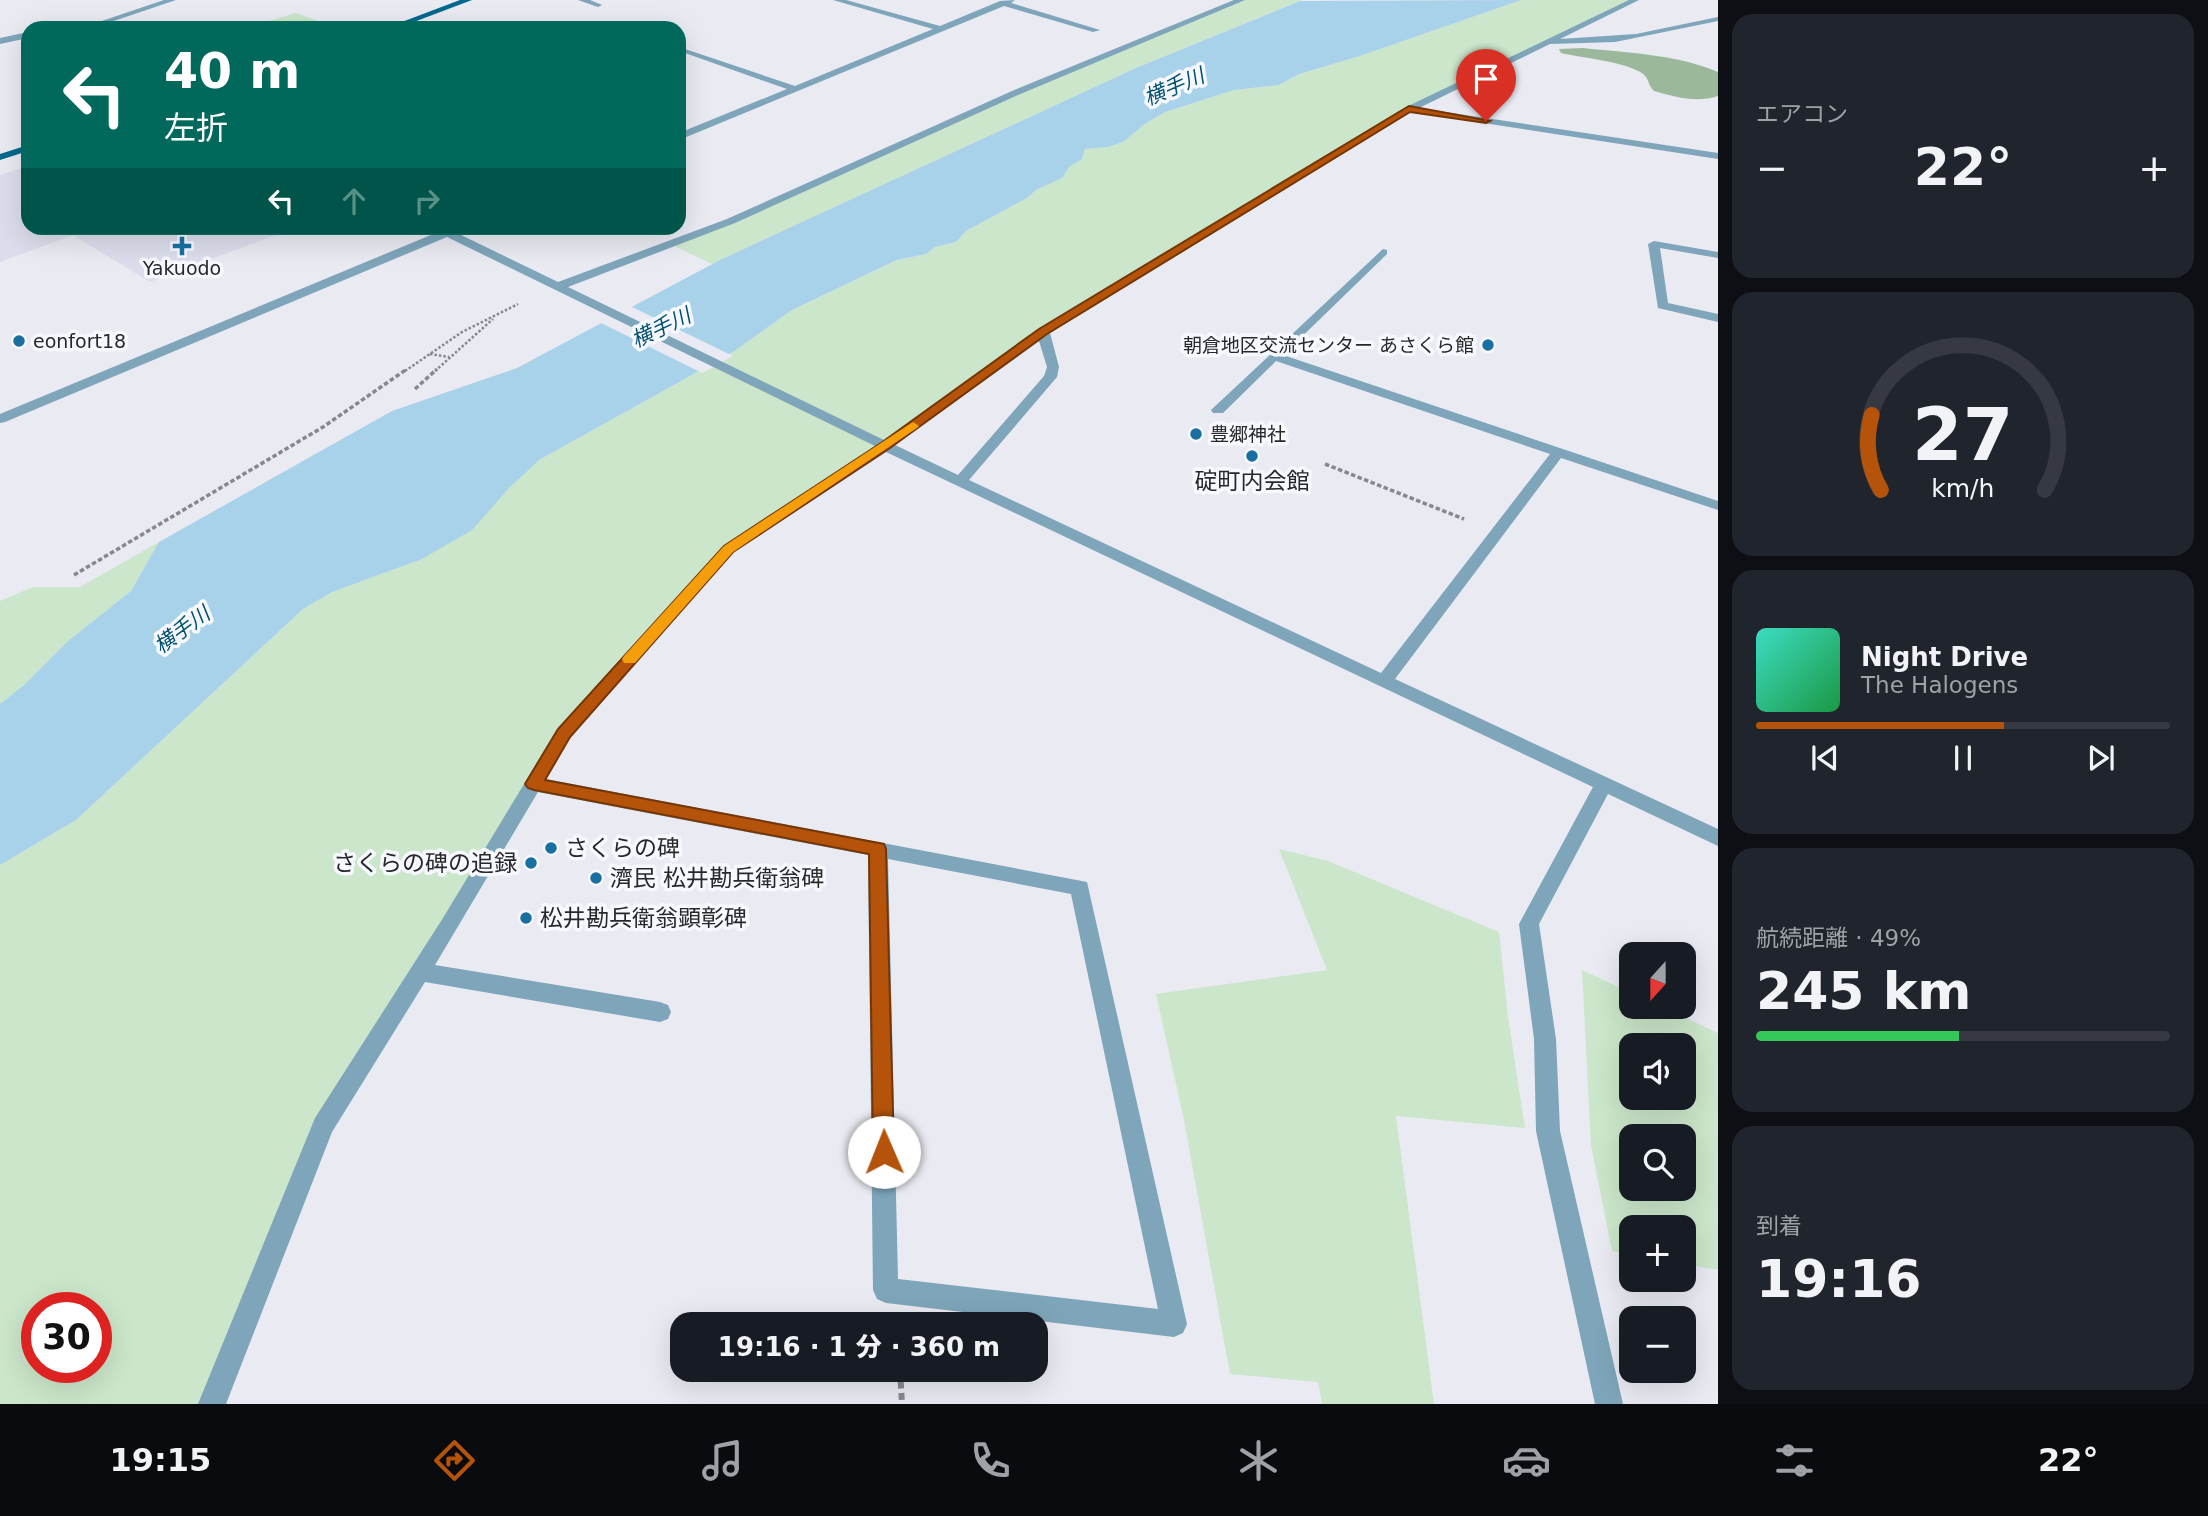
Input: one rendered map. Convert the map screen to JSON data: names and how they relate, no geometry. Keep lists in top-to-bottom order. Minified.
{"water":["横手川"],"places":{"health":["Yakuodo"],"other":["eonfort18","朝倉地区交流センター あさくら館","豊郷神社","碇町内会館","さくらの碑","さくらの碑の追録","濟民 松井勘兵衛翁碑","松井勘兵衛翁顕彰碑"]},"north":"bottom","page":{"tile":["エアコン",["航続距離 · 49%","245 km"],["到着","19:16"]],"turn":["40 m","左折"],"heat":["−","22°","+"],"song":["Night Drive","The Halogens"],"map_buttons":["+","−"],"limit":"30","trip":"19:16 · 1 分 · 360 m","tabs":["19:15","22°"],"gauge":["27","km/h"]}}
